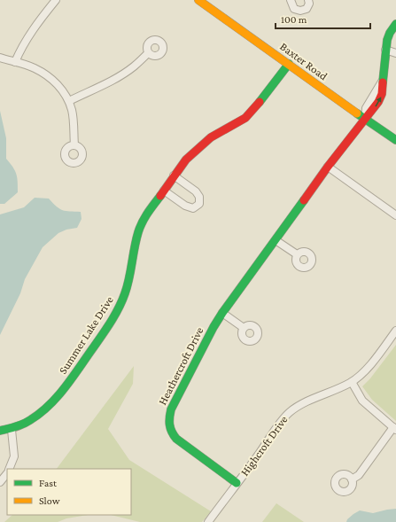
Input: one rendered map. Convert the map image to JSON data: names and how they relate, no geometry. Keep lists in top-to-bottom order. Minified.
{"streets":{"street":["Baxter Road","Summer Lake Drive","Heathercroft Drive","Highcroft Drive"]},"crossings":[["Baxter Road","Summer Lake Drive"],["Baxter Road","Heathercroft Drive"],["Heathercroft Drive","Highcroft Drive"]],"legend":["Fast","Slow"],"scale_bar":"100 m"}
